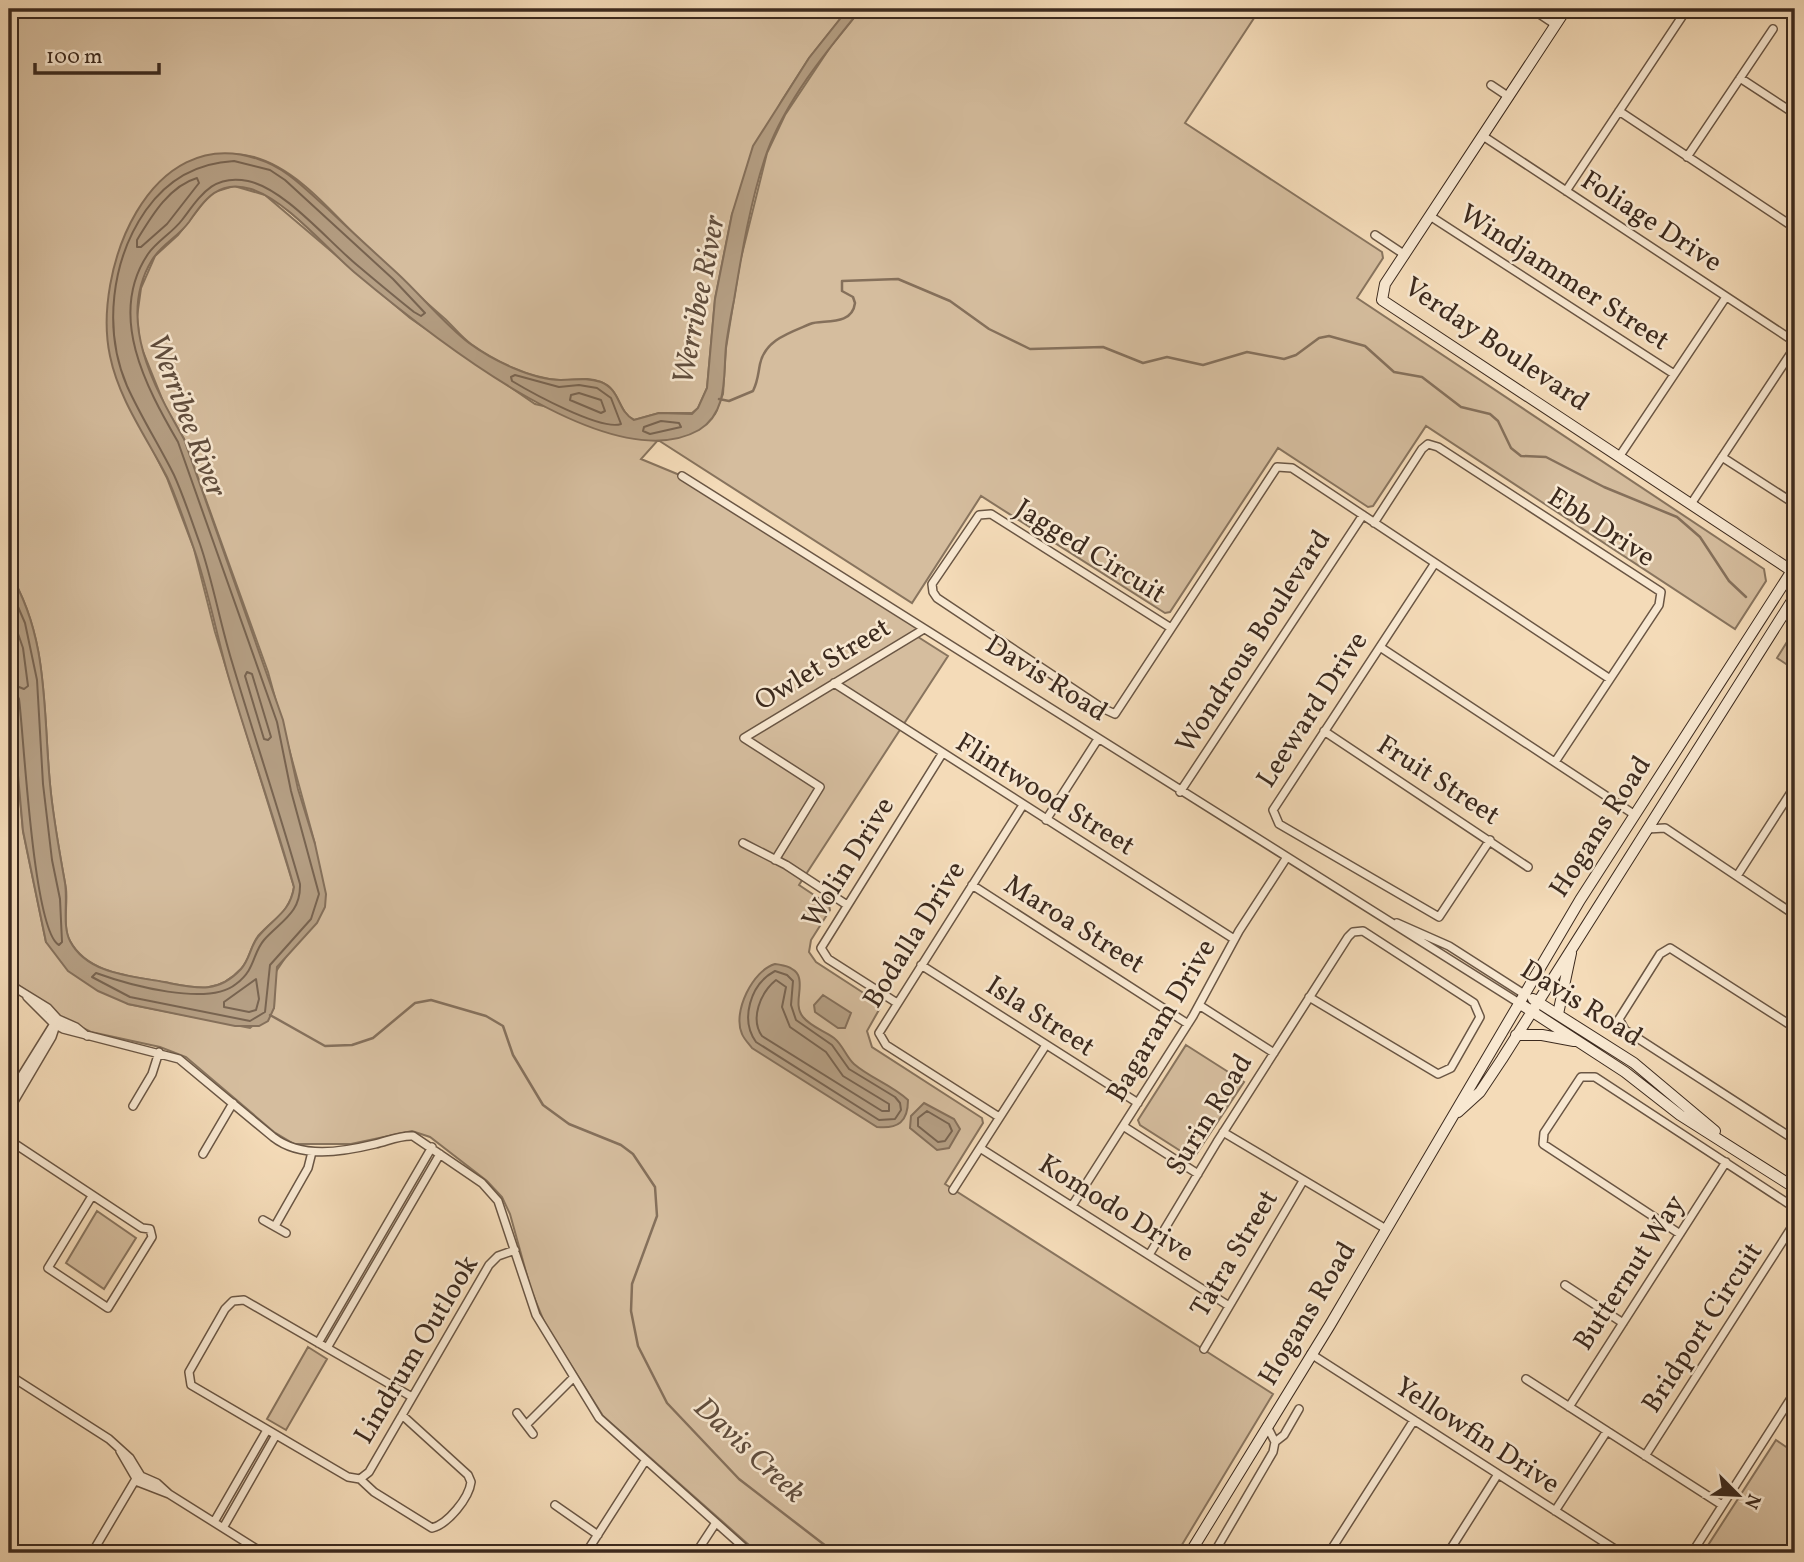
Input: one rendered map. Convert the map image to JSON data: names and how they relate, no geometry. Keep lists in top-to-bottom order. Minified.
{"streets":{"street":["Foliage Drive","Windjammer Street","Verday Boulevard","Ebb Drive","Jagged Circuit","Wondrous Boulevard","Owlet Street","Davis Road","Leeward Drive","Fruit Street","Flintwood Street","Hogans Road","Wolin Drive","Maroa Street","Bodalla Drive","Isla Street","Bagaram Drive","Surin Road","Komodo Drive","Tatra Street","Butternut Way","Bridport Circuit","Lindrum Outlook","Yellowfin Drive"]},"crossings":[["Foliage Drive","Verday Boulevard"],["Windjammer Street","Verday Boulevard"],["Verday Boulevard","Hogans Road"],["Ebb Drive","Jagged Circuit"],["Jagged Circuit","Wondrous Boulevard"],["Jagged Circuit","Leeward Drive"],["Wondrous Boulevard","Davis Road"],["Owlet Street","Davis Road"],["Owlet Street","Flintwood Street"],["Davis Road","Hogans Road"],["Davis Road","Bagaram Drive"],["Leeward Drive","Fruit Street"],["Flintwood Street","Wolin Drive"],["Flintwood Street","Bodalla Drive"],["Flintwood Street","Bagaram Drive"],["Hogans Road","Yellowfin Drive"],["Wolin Drive","Bodalla Drive"],["Maroa Street","Bodalla Drive"],["Maroa Street","Bagaram Drive"],["Bodalla Drive","Isla Street"],["Isla Street","Bagaram Drive"],["Bagaram Drive","Komodo Drive"],["Surin Road","Komodo Drive"],["Komodo Drive","Tatra Street"]],"water":["Werribee River","Davis Creek"],"scale_bar":"100 m","north":"bottom right"}
